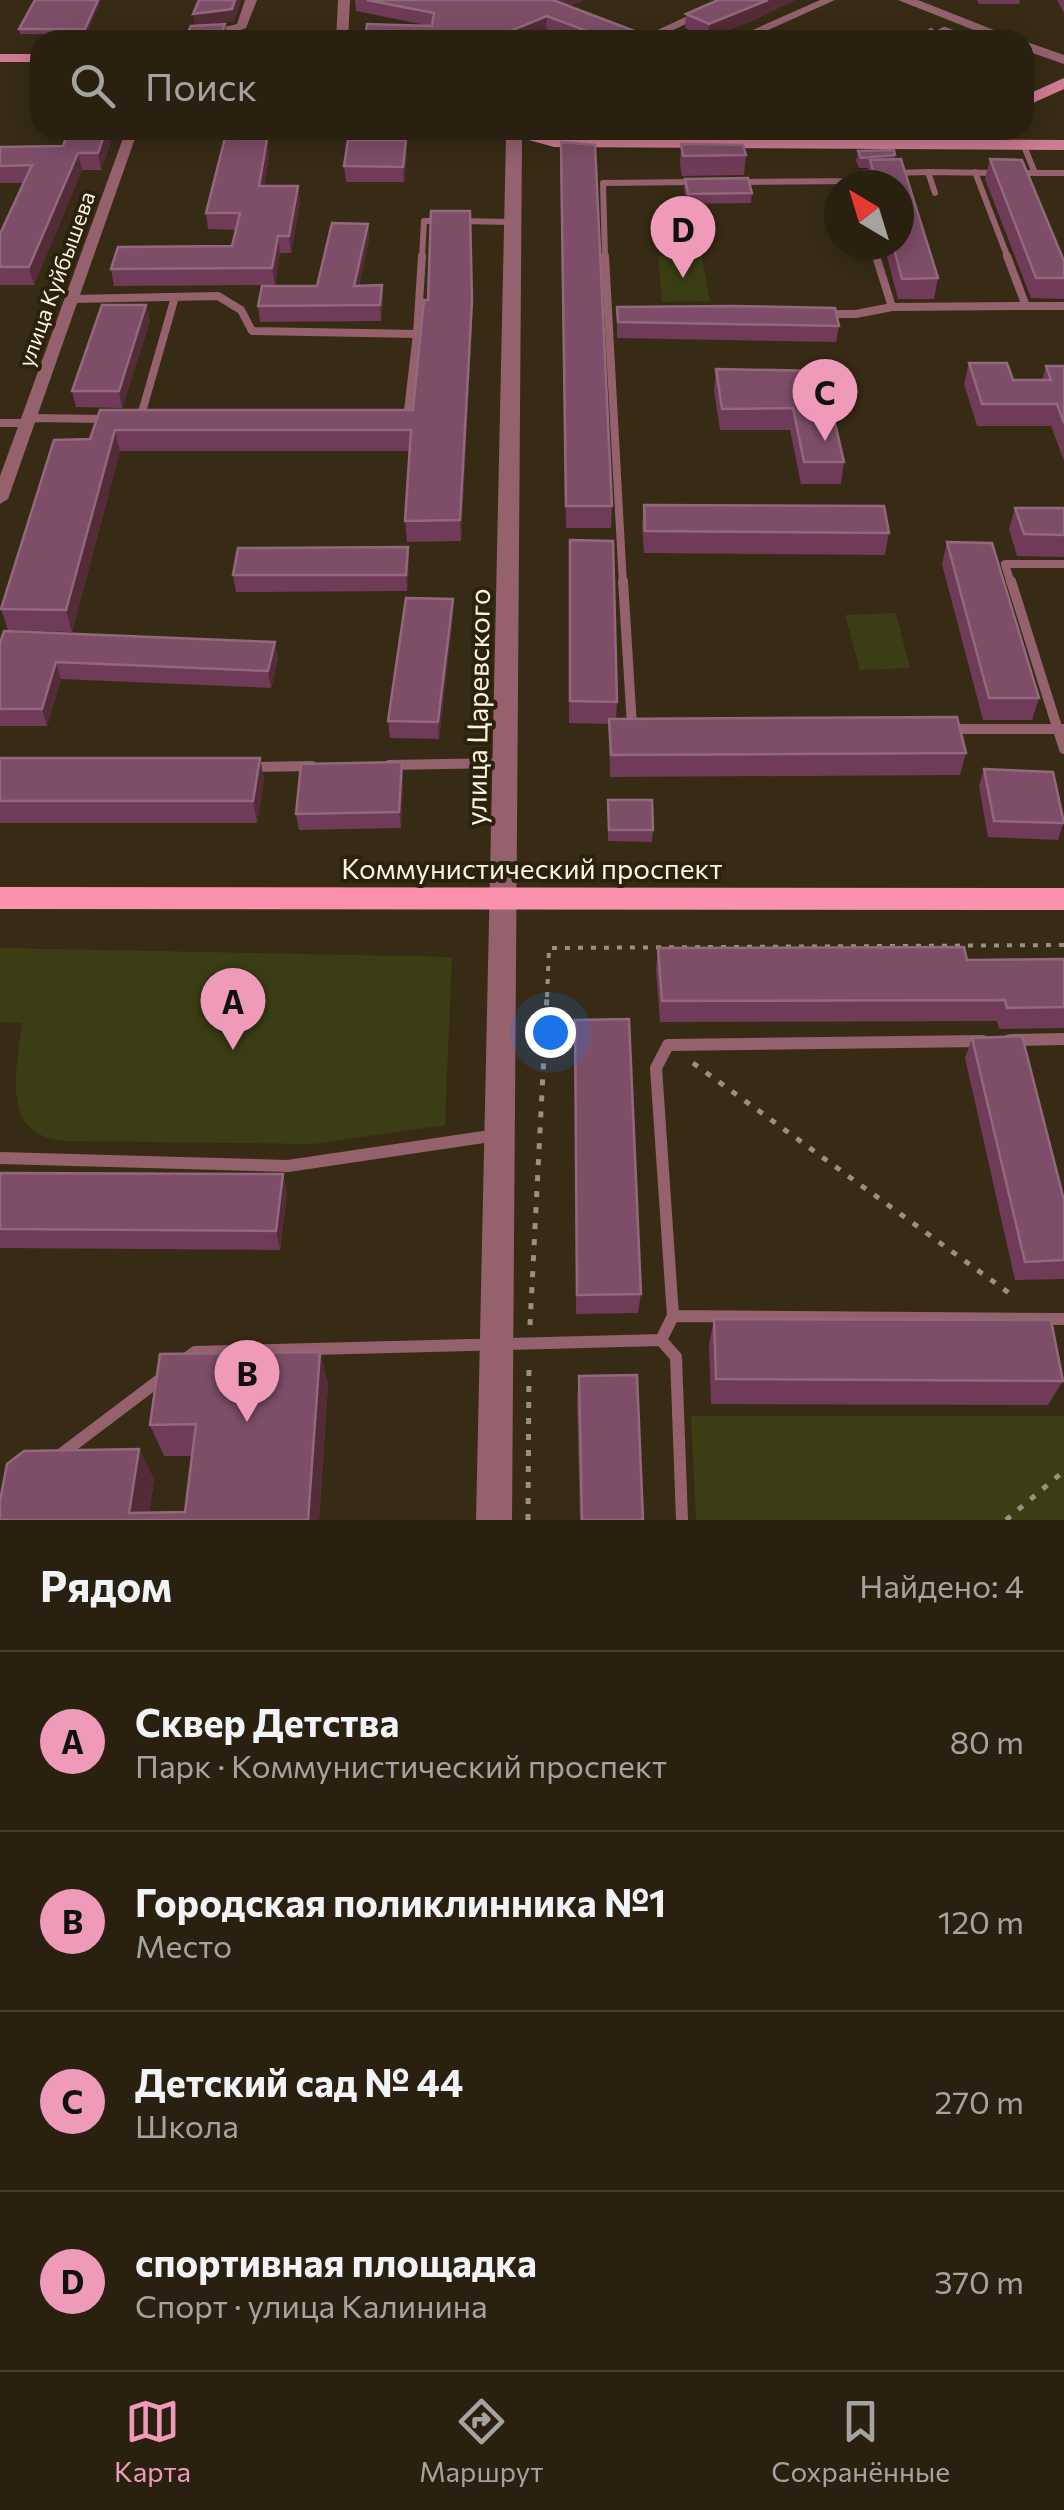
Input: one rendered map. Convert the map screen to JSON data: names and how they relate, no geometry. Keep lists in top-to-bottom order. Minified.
{"streets":{"main road":["Коммунистический проспект"],"street":["улица Куйбышева","улица Царевского"]},"crossings":[["улица Царевского","Коммунистический проспект"]],"north":"top left","page":{"search":"Поиск","pins":["D","C","A","B"],"heading":["Рядом","Найдено: 4"],"list":[{"mark":"A","name":"Сквер Детства","note":"Парк · Коммунистический проспект","value":"80 m"},{"mark":"B","name":"Городская поликлинника №1","note":"Место","value":"120 m"},{"mark":"C","name":"Детский сад № 44","note":"Школа","value":"270 m"},{"mark":"D","name":"спортивная площадка","note":"Спорт · улица Калинина","value":"370 m"}],"nav":["Карта","Маршрут","Сохранённые"]}}
